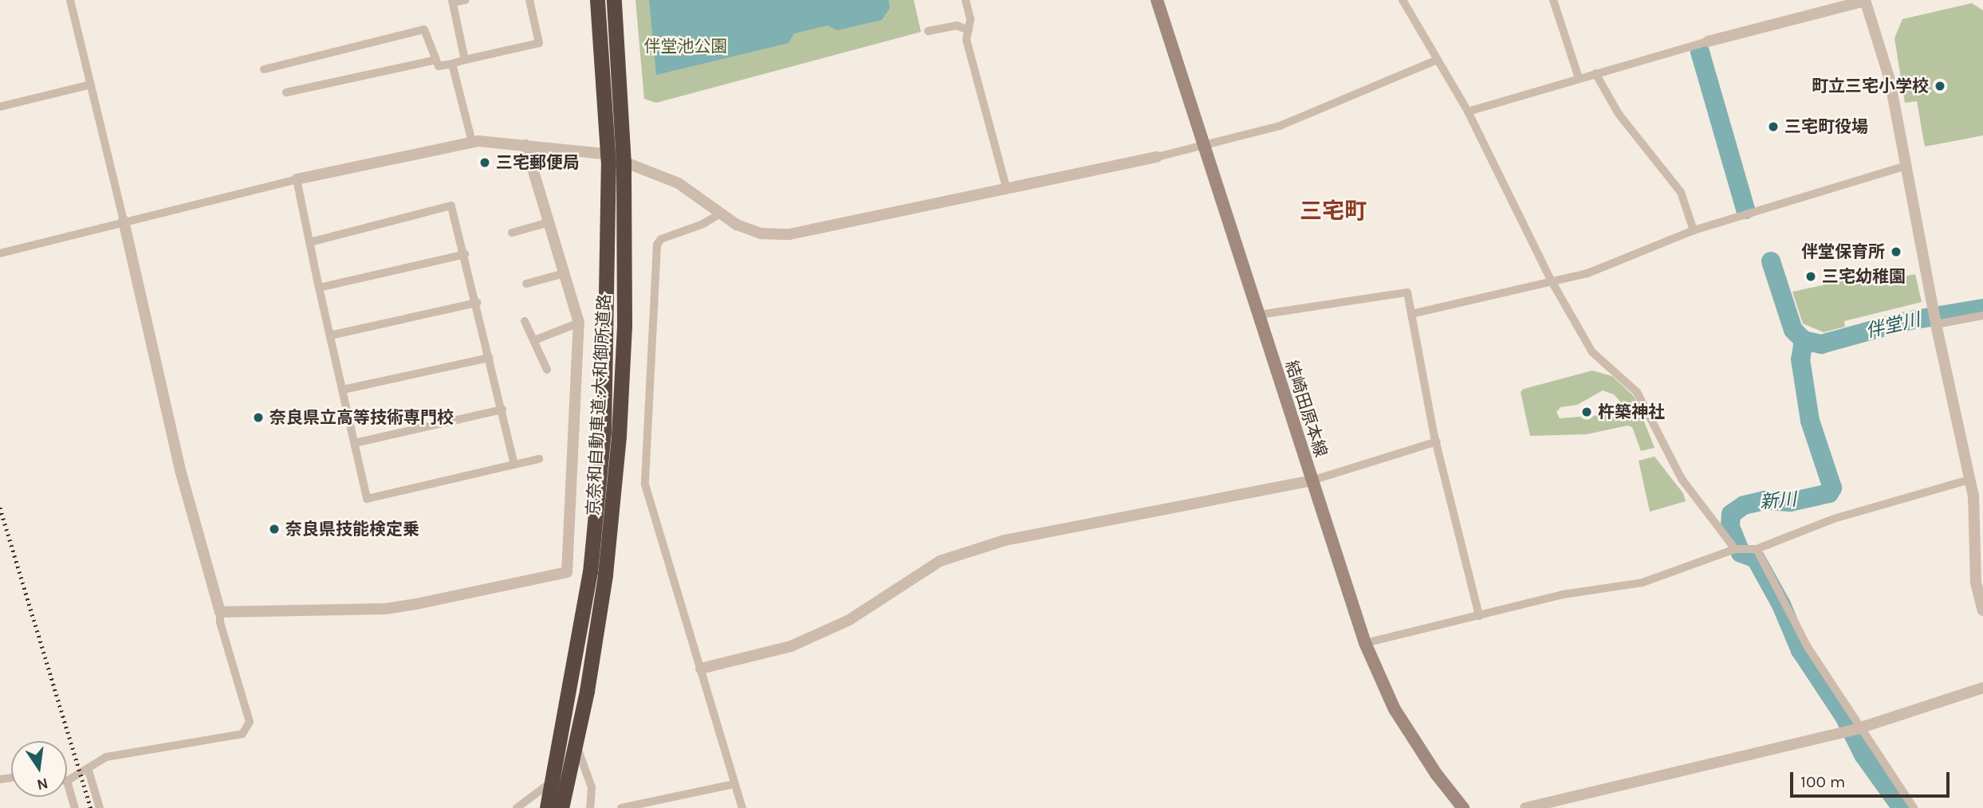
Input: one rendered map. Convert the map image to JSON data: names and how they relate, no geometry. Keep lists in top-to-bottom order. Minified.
{"streets":{"highway":["京奈和自動車道;大和御所道路"],"main road":["結崎田原本線"]},"districts":["三宅町"],"water":["伴堂川","新川"],"parks":["伴堂池公園"],"places":["町立三宅小学校","三宅町役場","三宅郵便局","伴堂保育所","三宅幼稚園","杵築神社","奈良県立高等技術専門校","奈良県技能検定乗"],"scale_bar":"100 m","north":"bottom"}
